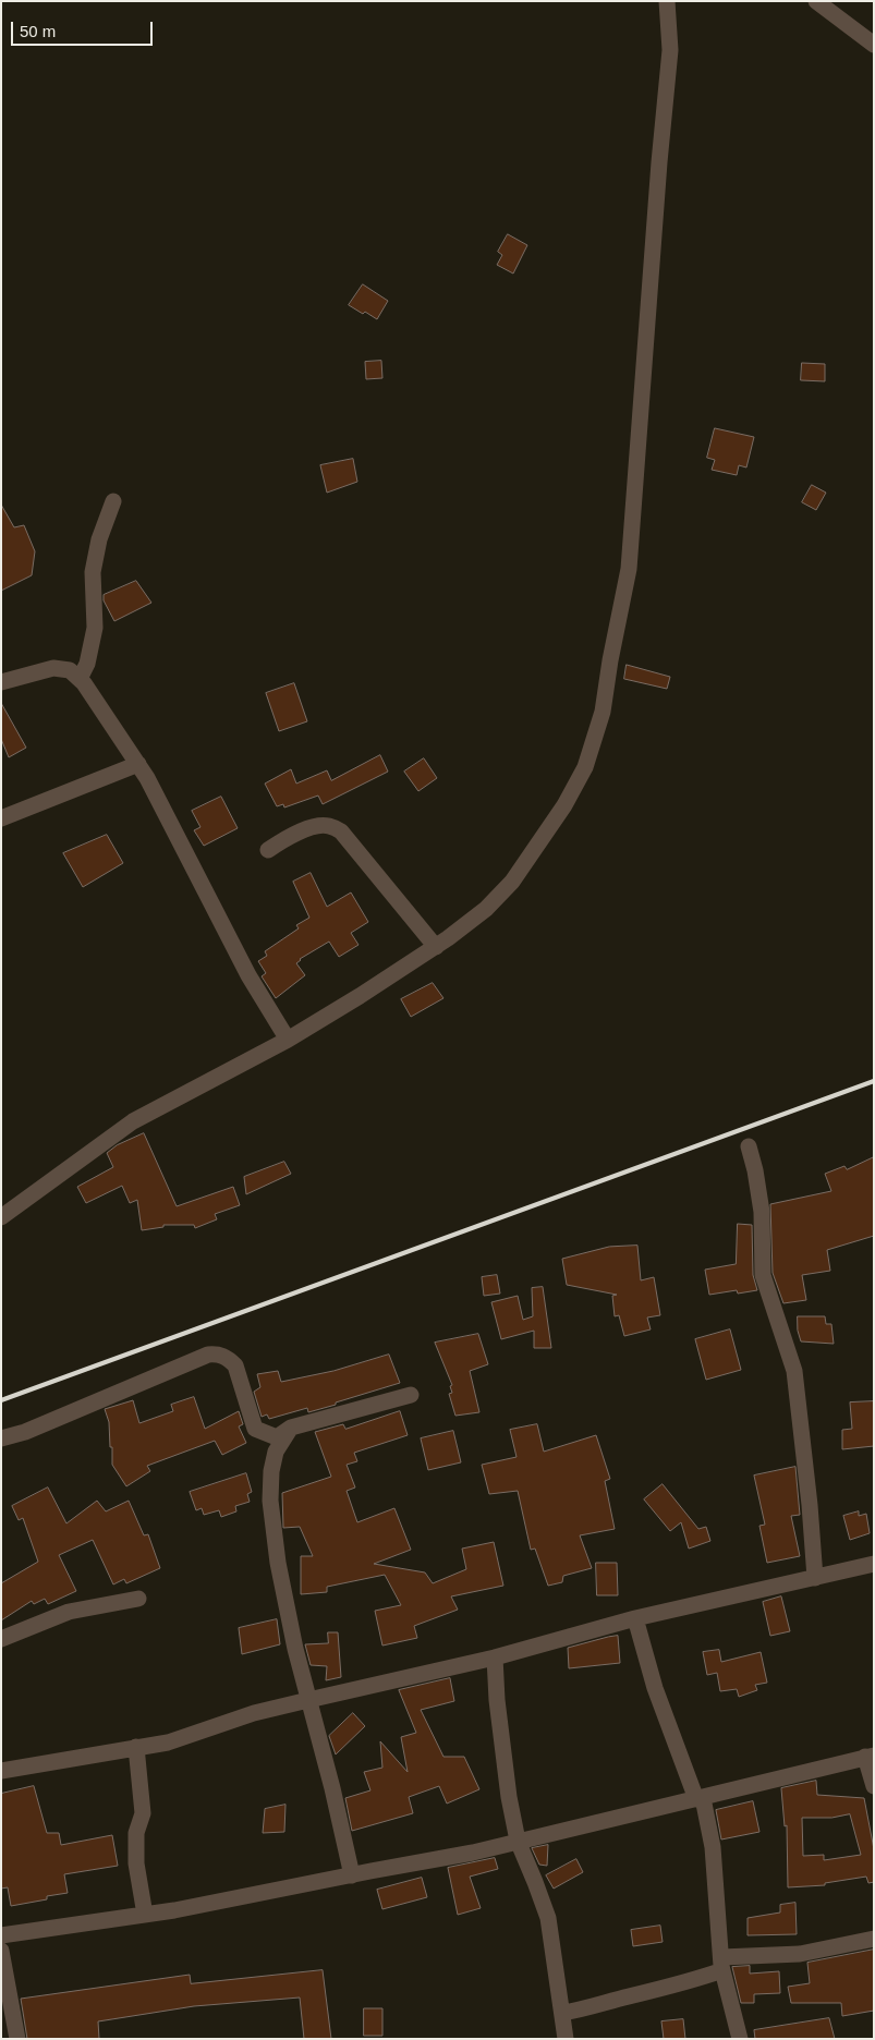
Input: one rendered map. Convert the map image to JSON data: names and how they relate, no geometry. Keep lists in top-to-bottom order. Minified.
{"scale_bar":"50 m"}
